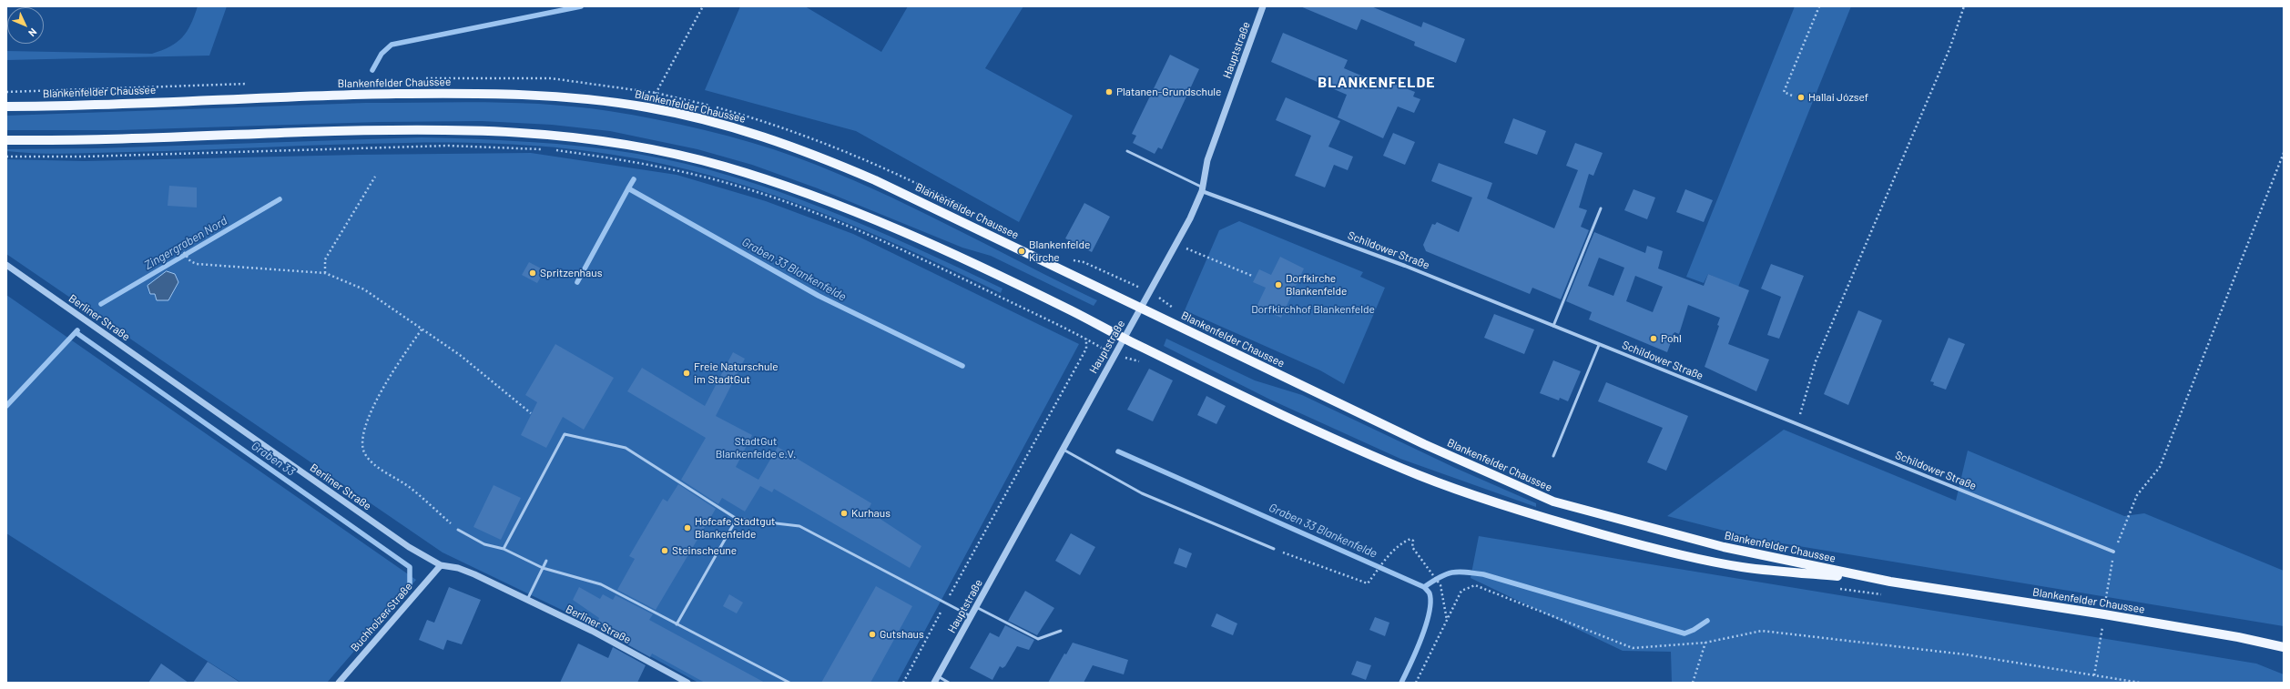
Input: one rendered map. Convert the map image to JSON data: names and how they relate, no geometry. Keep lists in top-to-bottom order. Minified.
{"streets":{"main road":["Blankenfelder Chaussee"],"street":["Hauptstraße","Schildower Straße","Berliner Straße","Buchholzer Straße"]},"crossings":[["Hauptstraße","Blankenfelder Chaussee"],["Hauptstraße","Schildower Straße"],["Berliner Straße","Buchholzer Straße"]],"districts":["BLANKENFELDE"],"water":["Zingergraben Nord","Graben 33 Blankenfelde","Graben 33"],"parks":["Dorfkirchhof Blankenfelde","StadtGut Blankenfelde e.V."],"places":["Platanen-Grundschule","Hallai József","Blankenfelde Kirche","Spritzenhaus","Dorfkirche Blankenfelde","Pohl","Freie Naturschule im StadtGut","Kurhaus","Hofcafe Stadtgut Blankenfelde","Steinscheune","Gutshaus"],"north":"bottom right"}
